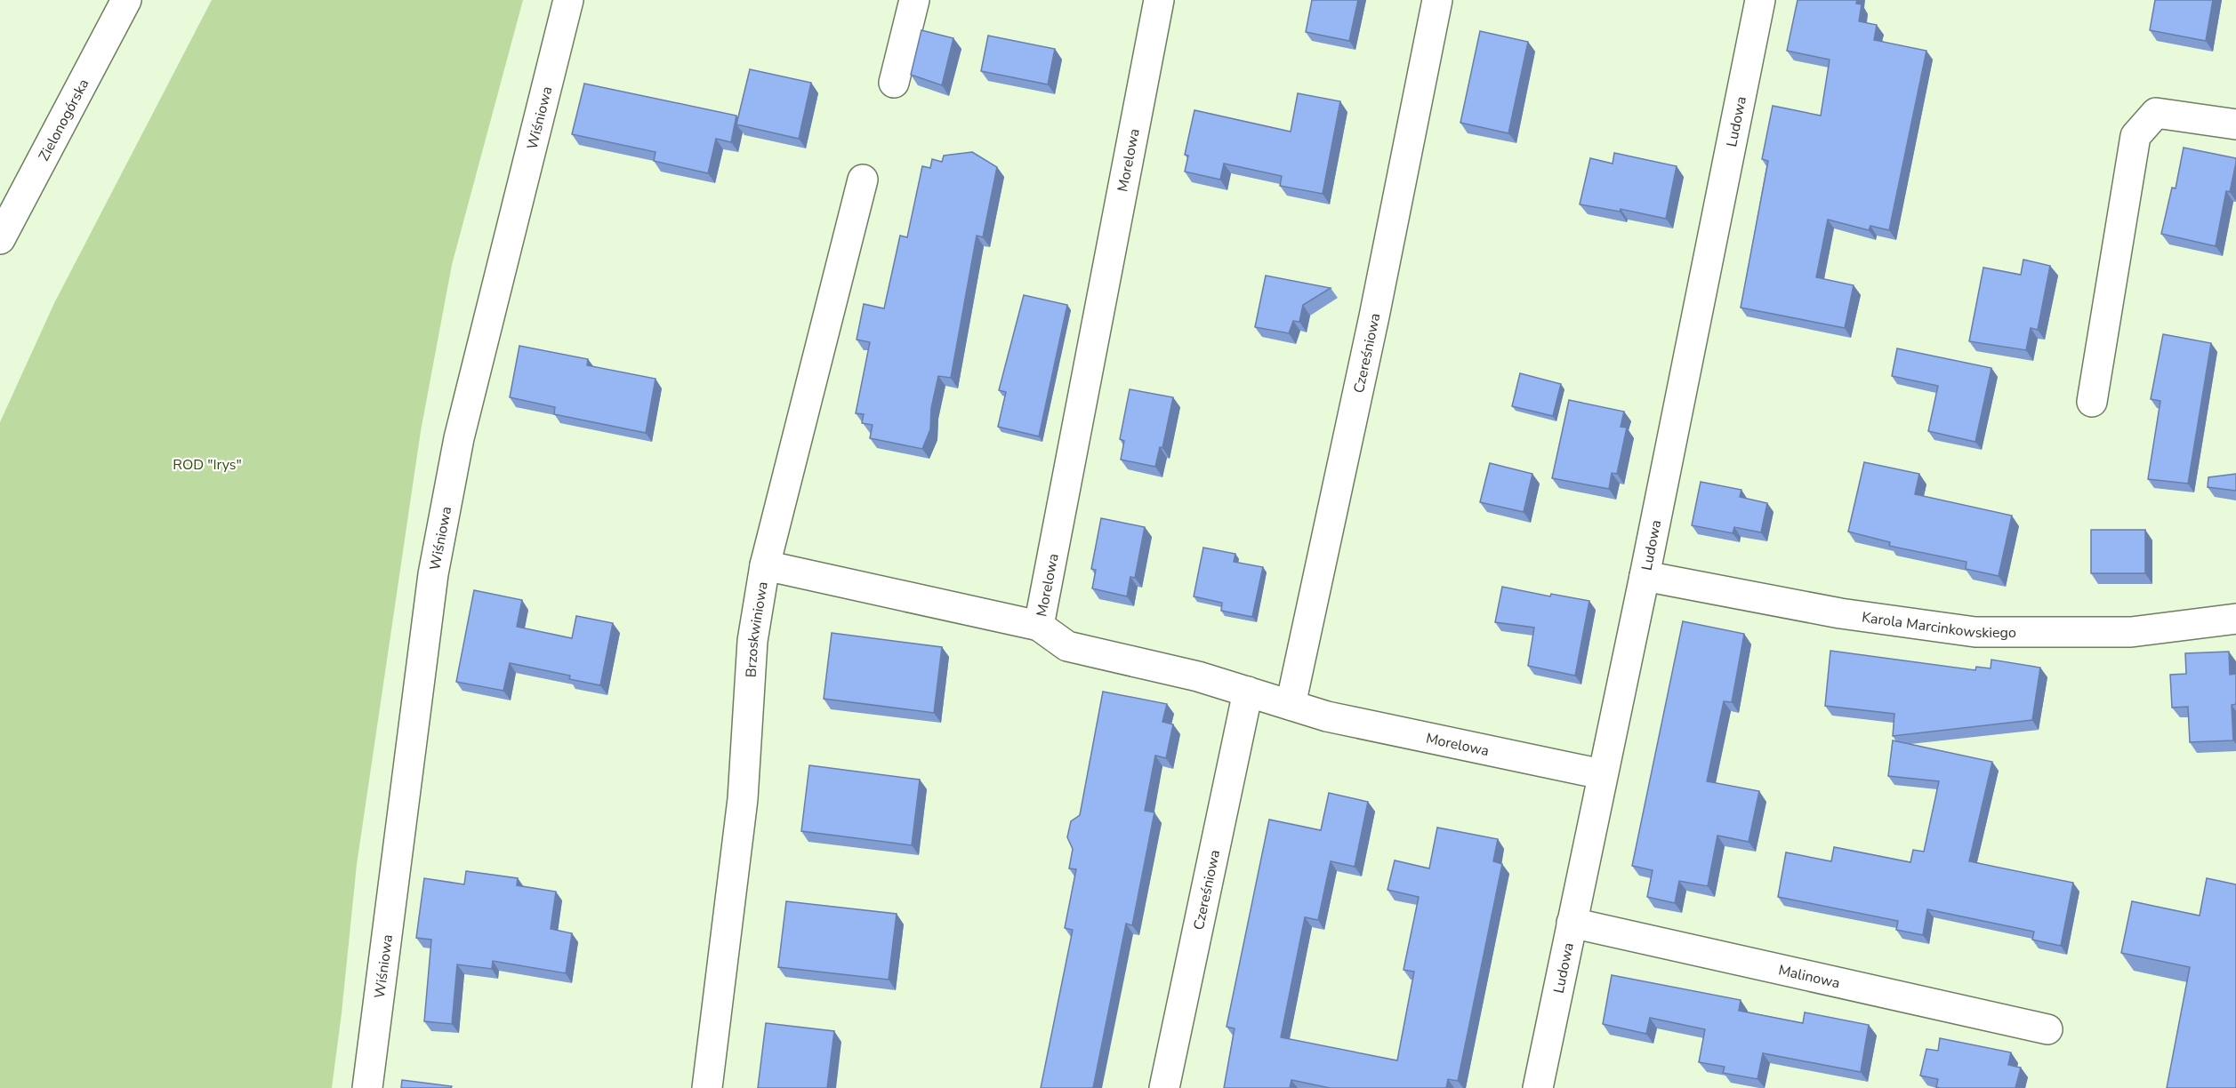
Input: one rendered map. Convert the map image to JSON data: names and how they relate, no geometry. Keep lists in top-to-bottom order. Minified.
{"streets":{"street":["Wiśniowa","Zielonogórska","Ludowa","Morelowa","Czereśniowa","Karola Marcinkowskiego","Brzoskwiniowa","Malinowa"]},"crossings":[["Ludowa","Morelowa"],["Ludowa","Karola Marcinkowskiego"],["Ludowa","Malinowa"],["Morelowa","Czereśniowa"]],"parks":["ROD \"Irys\""]}
